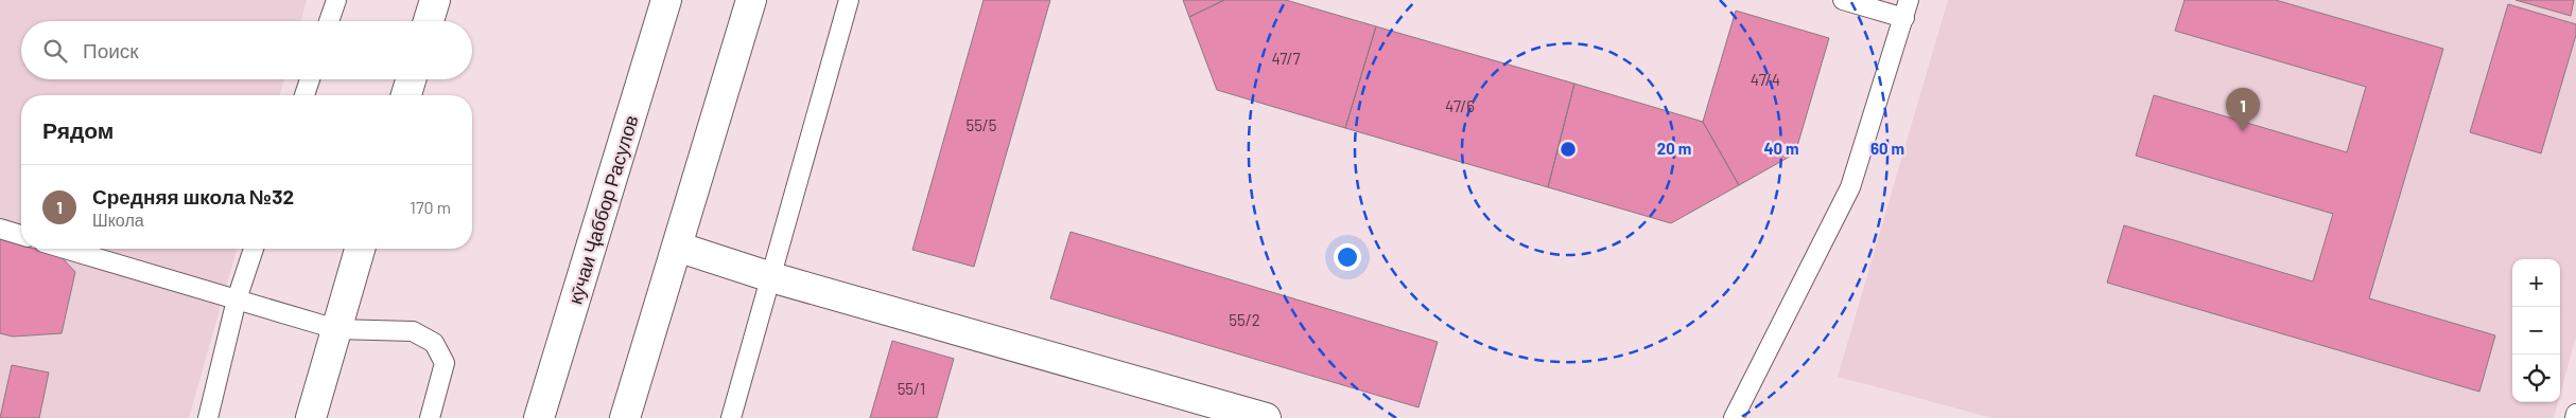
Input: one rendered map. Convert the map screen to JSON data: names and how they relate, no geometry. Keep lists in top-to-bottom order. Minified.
{"streets":{"street":["кӯчаи Ҷаббор Расулов"]},"house_numbers":["47/7","47/4","47/6","55/5","55/2","55/1"],"page":{"search":"Поиск","pins":"1","heading":"Рядом","list":[{"mark":"1","name":"Средняя школа №32","note":"Школа","value":"170 m"}],"map_buttons":["+","−"]},"rings":["20 m","40 m","60 m"]}
